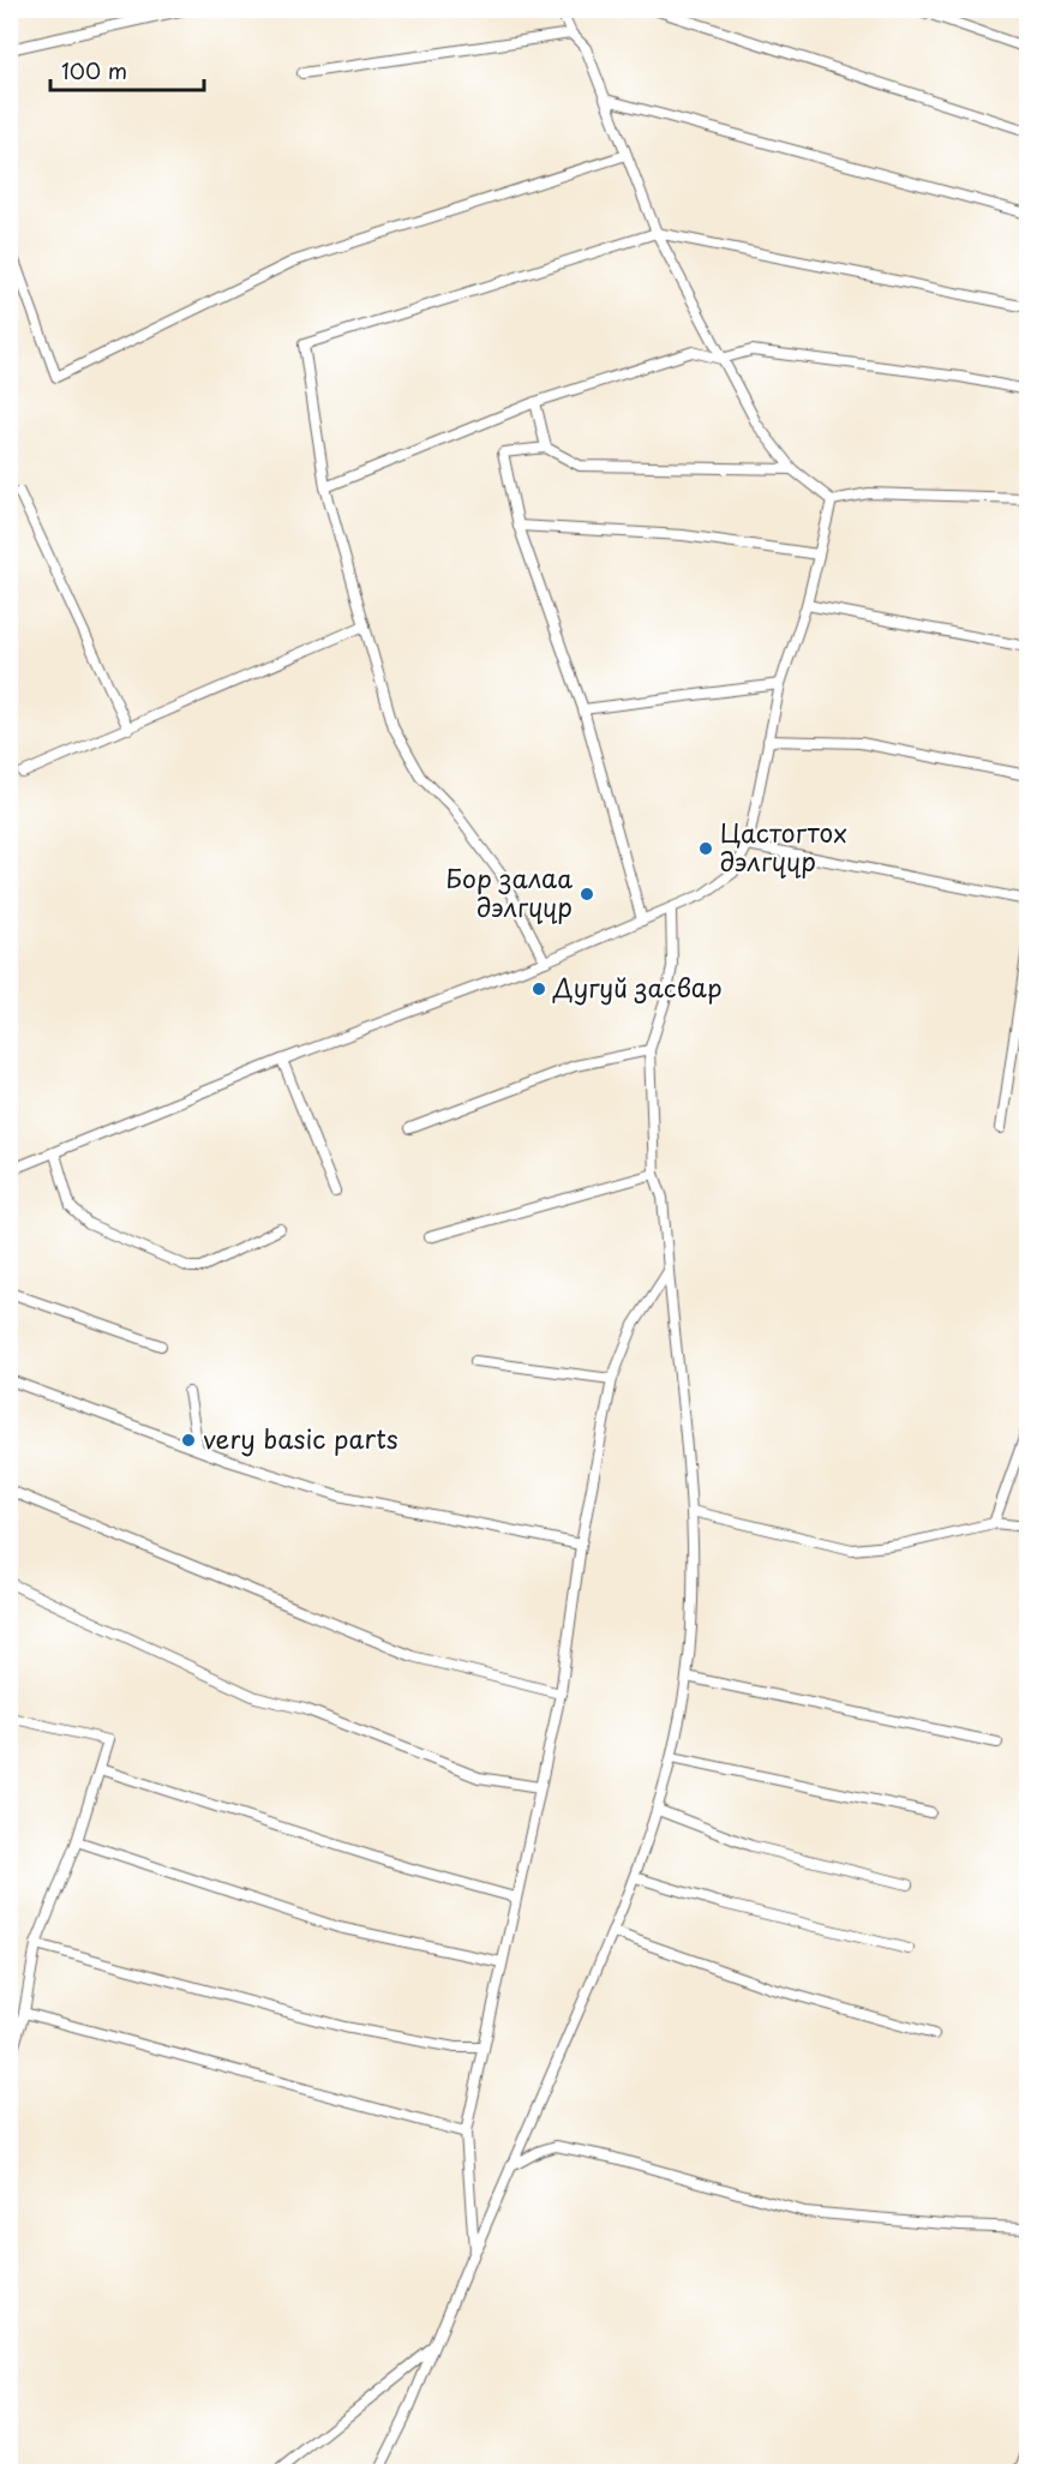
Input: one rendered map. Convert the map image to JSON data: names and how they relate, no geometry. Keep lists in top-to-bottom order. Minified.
{"places":["Цастогтох дэлгүүр","Бор залаа дэлгүүр","Дугуй засвар","very basic parts"],"scale_bar":"100 m"}
